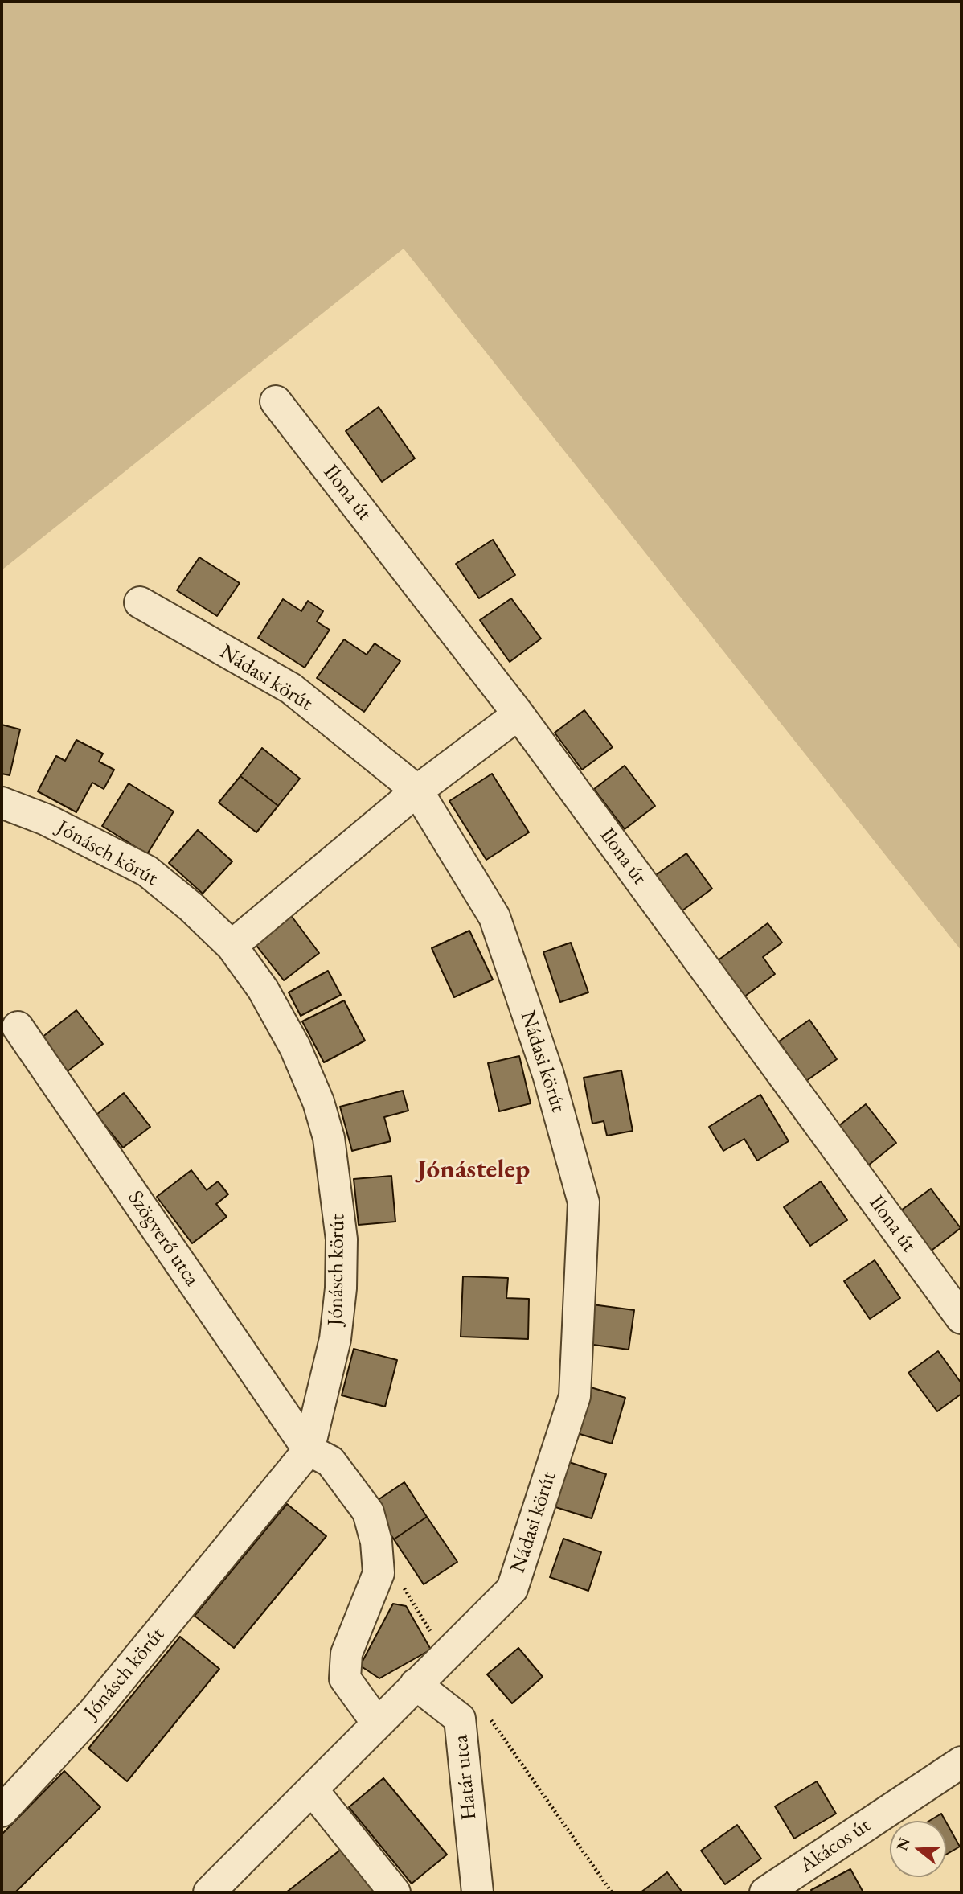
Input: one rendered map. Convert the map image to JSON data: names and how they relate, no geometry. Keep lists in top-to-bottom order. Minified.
{"streets":{"street":["Ilona út","Nádasi körút","Jónásch körút","Szögverő utca","Határ utca","Akácos út"]},"crossings":[["Nádasi körút","Határ utca"],["Jónásch körút","Szögverő utca"]],"districts":["Jónástelep"],"north":"left"}
